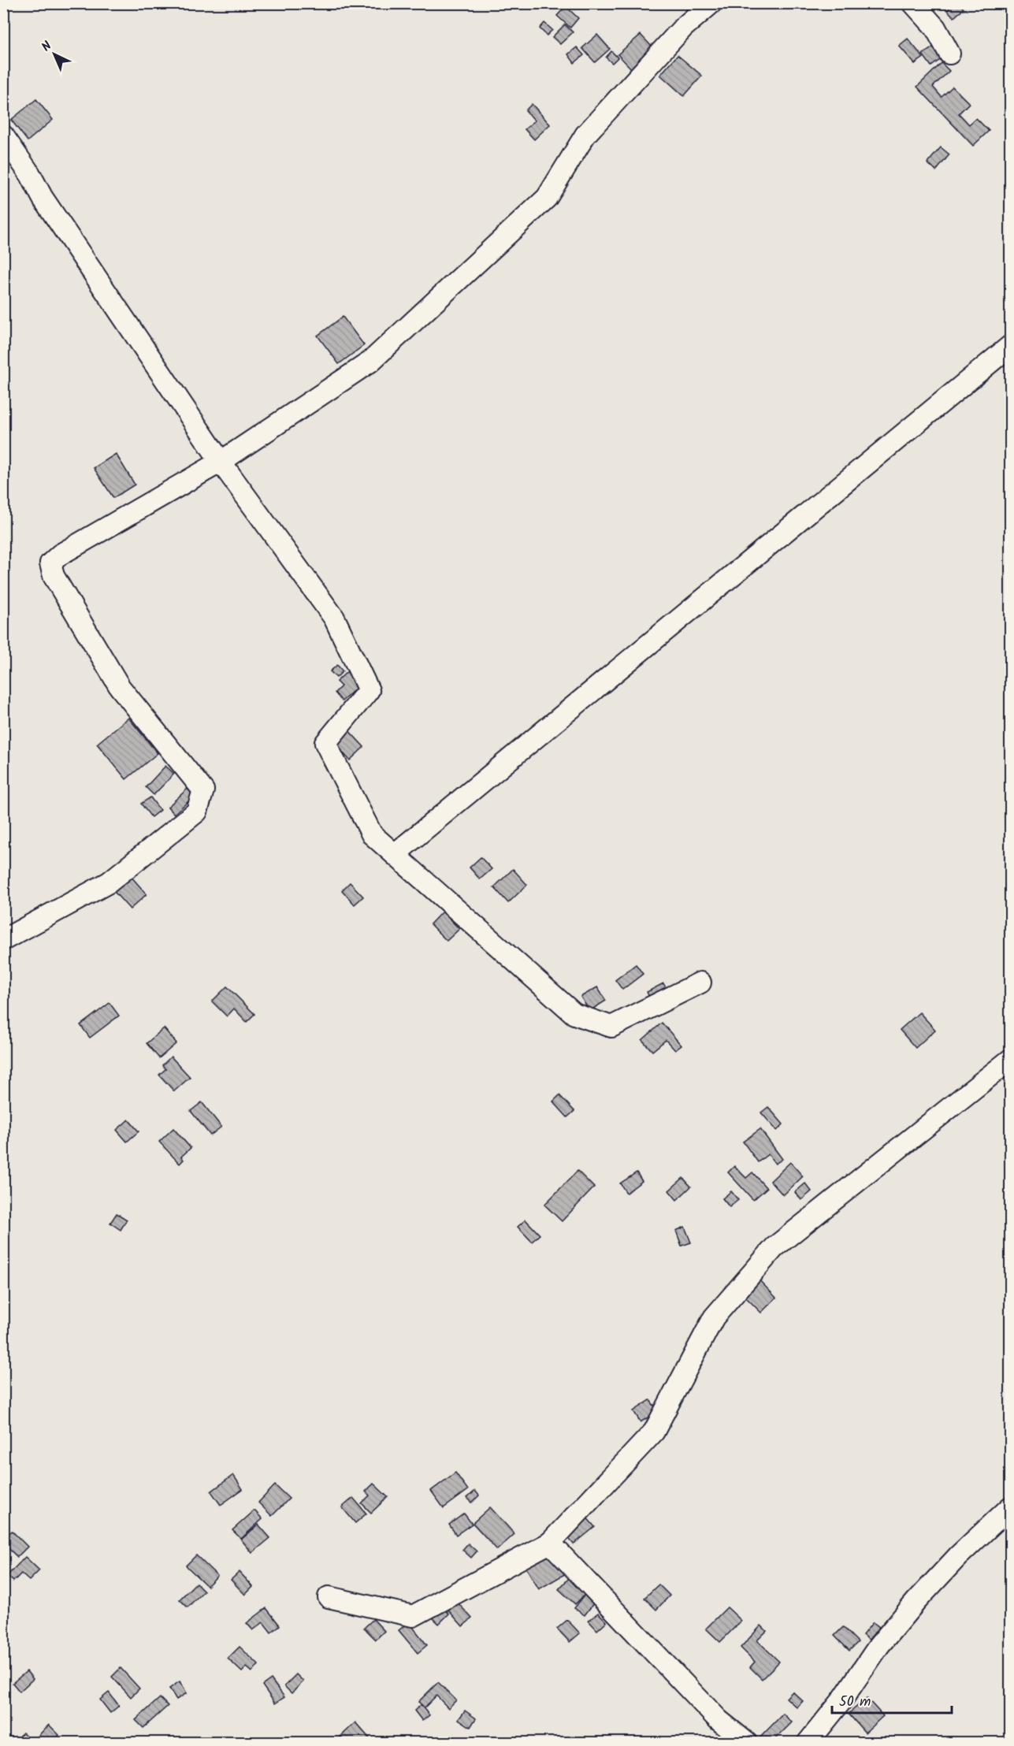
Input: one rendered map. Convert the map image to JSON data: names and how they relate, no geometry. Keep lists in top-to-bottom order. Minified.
{"scale_bar":"50 m","north":"top left"}
